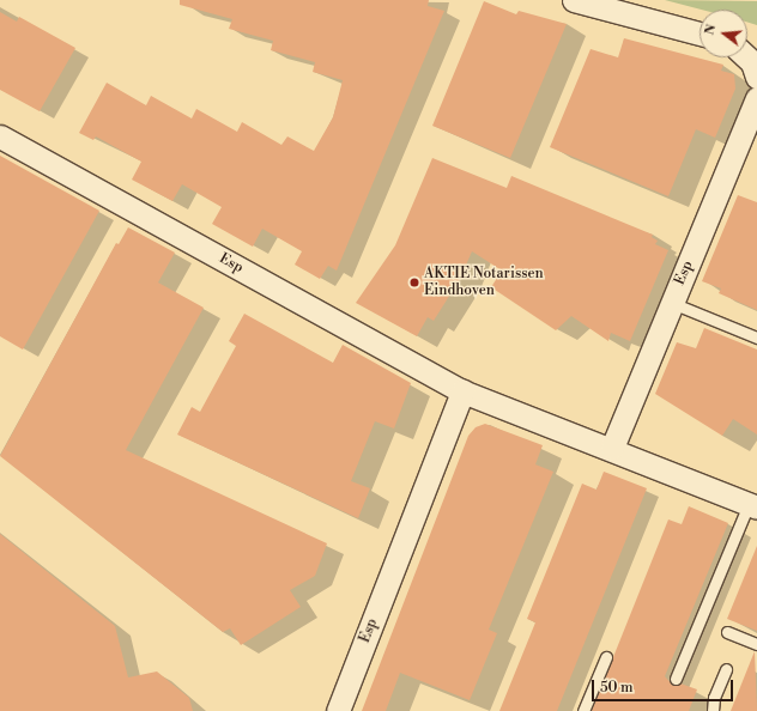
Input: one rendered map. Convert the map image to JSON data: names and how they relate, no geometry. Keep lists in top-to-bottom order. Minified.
{"streets":{"street":["Esp"]},"places":["AKTIE Notarissen Eindhoven"],"scale_bar":"50 m","north":"left"}
